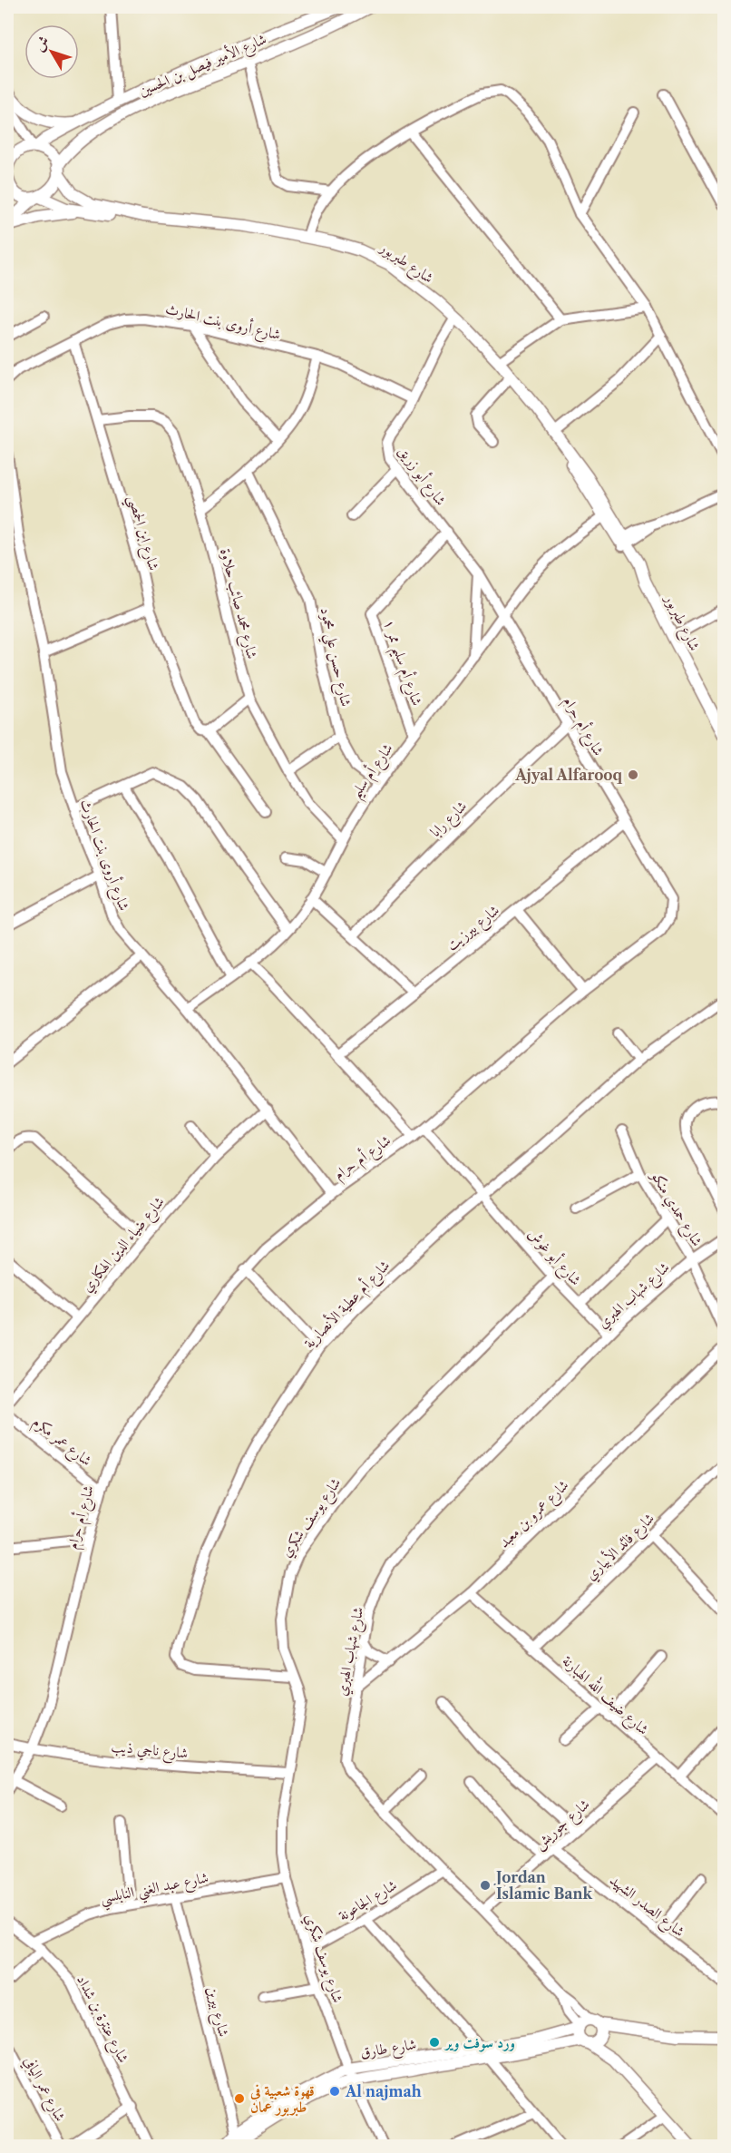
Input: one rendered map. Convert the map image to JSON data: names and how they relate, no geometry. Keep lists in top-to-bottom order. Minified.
{"streets":{"street":["شارع الأمير فيصل بن الحسين","شارع طبربور","شارع أروى بنت الحارث","شارع أبو زريق","شارع ابن الحمصي","شارع محمد صائب حلاوة","شارع حسن علي محمود","شارع أم سليم ممر ١","شارع أم حرام","شارع أم سليم","شارع رابا","شارع بيرزيت","شارع حمدي منكو","شارع ضياء الدين الهكاري","شارع أبو غوش","شارع شهاب الهبري","شارع أم عطية الأنصارية","شارع عمر مكرم","شارع عمرو بن معبد","شارع يوسف شكري","شارع فائد الأبياري","شارع ضيف الله الهبارنة","شارع ناجي ذيب","شارع جوريش","شارع عبد الغني النابلسي","شارع الجاعونة","شارع الصدر الشهيد","شارع بيرين","شارع عنترة بن شداد","شارع طارق","شارع عمر اليافي"]},"crossings":[["شارع الأمير فيصل بن الحسين","شارع طبربور"],["شارع طبربور","شارع أبو زريق"],["شارع طبربور","شارع أم سليم"],["شارع أروى بنت الحارث","شارع أبو زريق"],["شارع أروى بنت الحارث","شارع ابن الحمصي"],["شارع أروى بنت الحارث","شارع أم حرام"],["شارع أروى بنت الحارث","شارع أم سليم"],["شارع أروى بنت الحارث","شارع ضياء الدين الهكاري"],["شارع أبو زريق","شارع أم سليم ممر ١"],["شارع أبو زريق","شارع أم حرام"],["شارع أبو زريق","شارع أم سليم"],["شارع ابن الحمصي","شارع محمد صائب حلاوة"],["شارع محمد صائب حلاوة","شارع أم سليم"],["شارع حسن علي محمود","شارع أم سليم"],["شارع أم سليم ممر ١","شارع أم سليم"],["شارع أم حرام","شارع أم سليم"],["شارع أم حرام","شارع رابا"],["شارع أم حرام","شارع بيرزيت"],["شارع أم حرام","شارع أبو غوش"],["شارع أم حرام","شارع عمر مكرم"],["شارع أم حرام","شارع ناجي ذيب"],["شارع حمدي منكو","شارع شهاب الهبري"],["شارع أبو غوش","شارع شهاب الهبري"],["شارع أبو غوش","شارع أم عطية الأنصارية"],["شارع أبو غوش","شارع يوسف شكري"],["شارع شهاب الهبري","شارع عمرو بن معبد"],["شارع شهاب الهبري","شارع جوريش"],["شارع شهاب الهبري","شارع الجاعونة"],["شارع شهاب الهبري","شارع طارق"],["شارع أم عطية الأنصارية","شارع يوسف شكري"],["شارع عمرو بن معبد","شارع ضيف الله الهبارنة"],["شارع يوسف شكري","شارع ناجي ذيب"],["شارع يوسف شكري","شارع عبد الغني النابلسي"],["شارع يوسف شكري","شارع الجاعونة"],["شارع يوسف شكري","شارع طارق"],["شارع فائد الأبياري","شارع ضيف الله الهبارنة"],["شارع ضيف الله الهبارنة","شارع جوريش"],["شارع جوريش","شارع الصدر الشهيد"],["شارع عبد الغني النابلسي","شارع بيرين"],["شارع عبد الغني النابلسي","شارع عنترة بن شداد"],["شارع بيرين","شارع طارق"]],"places":["Ajyal Alfarooq","Jordan Islamic Bank","ورد سوفت وير","Al najmah","قهوة شعبية في طبربور عمان"],"north":"top left"}
